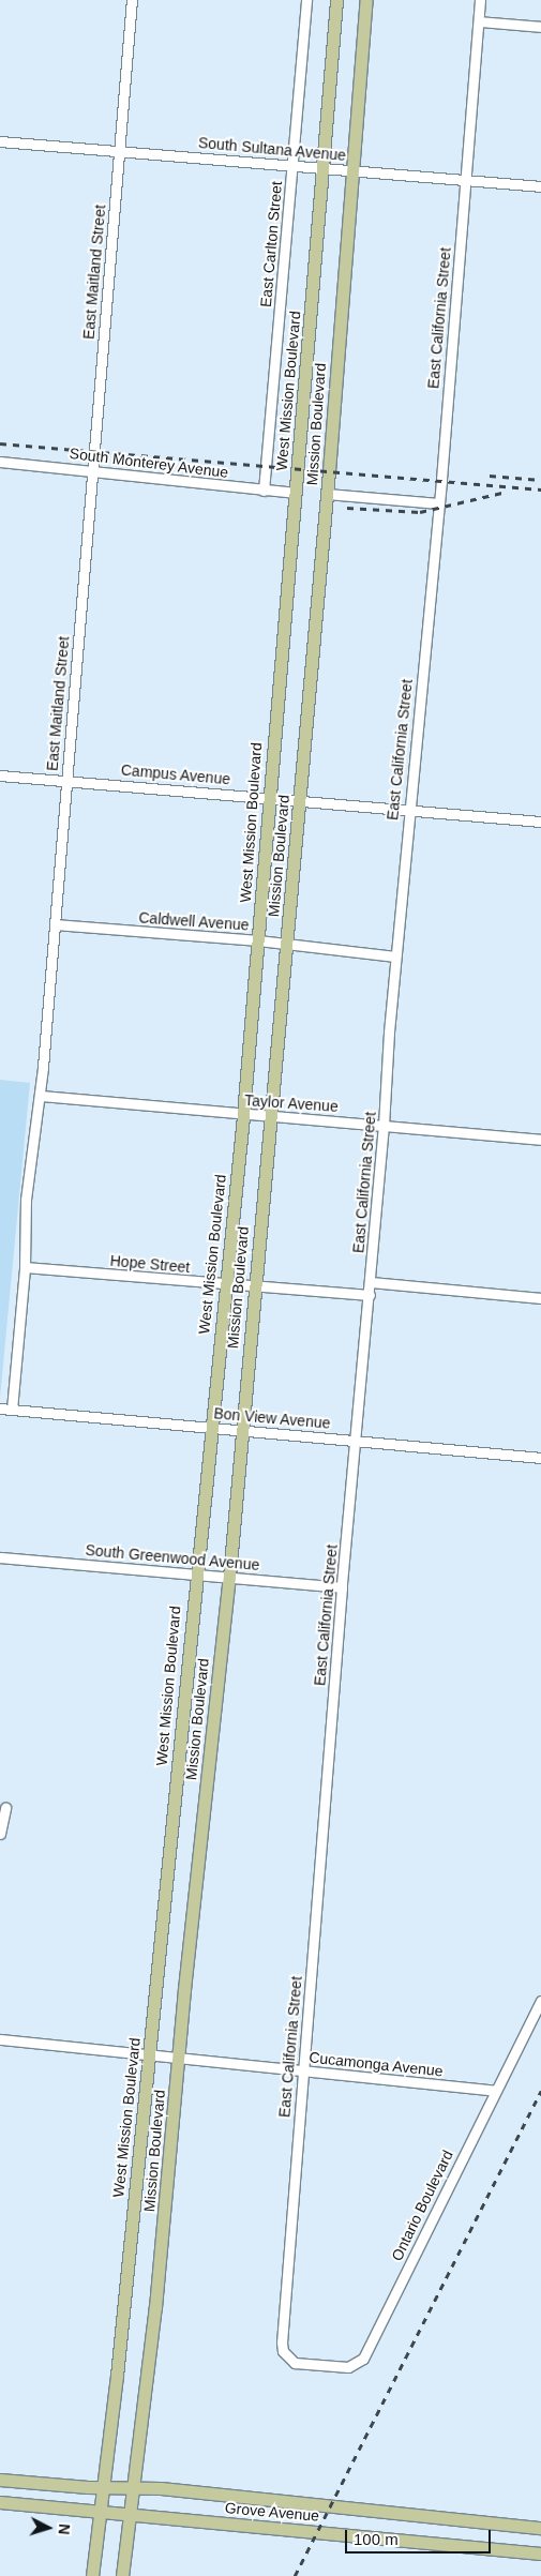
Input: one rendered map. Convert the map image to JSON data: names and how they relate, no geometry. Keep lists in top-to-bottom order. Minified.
{"streets":{"main road":["West Mission Boulevard","Mission Boulevard","Grove Avenue"],"street":["South Sultana Avenue","East Carlton Street","East Maitland Street","East California Street","South Monterey Avenue","Campus Avenue","Caldwell Avenue","Taylor Avenue","Hope Street","Bon View Avenue","South Greenwood Avenue","Cucamonga Avenue","Ontario Boulevard"]},"crossings":[["South Sultana Avenue","East Carlton Street"],["South Sultana Avenue","East Maitland Street"],["South Sultana Avenue","East California Street"],["South Sultana Avenue","West Mission Boulevard"],["South Sultana Avenue","Mission Boulevard"],["East Carlton Street","South Monterey Avenue"],["East Maitland Street","South Monterey Avenue"],["East Maitland Street","Campus Avenue"],["East Maitland Street","Caldwell Avenue"],["East Maitland Street","Taylor Avenue"],["East Maitland Street","Hope Street"],["East Maitland Street","Bon View Avenue"],["East California Street","Campus Avenue"],["East California Street","Caldwell Avenue"],["East California Street","Taylor Avenue"],["East California Street","Hope Street"],["East California Street","Bon View Avenue"],["East California Street","South Greenwood Avenue"],["East California Street","Cucamonga Avenue"],["East California Street","Ontario Boulevard"],["West Mission Boulevard","South Monterey Avenue"],["West Mission Boulevard","Campus Avenue"],["West Mission Boulevard","Caldwell Avenue"],["West Mission Boulevard","Taylor Avenue"],["West Mission Boulevard","Hope Street"],["West Mission Boulevard","Bon View Avenue"],["West Mission Boulevard","South Greenwood Avenue"],["West Mission Boulevard","Cucamonga Avenue"],["West Mission Boulevard","Grove Avenue"],["Mission Boulevard","Campus Avenue"],["Mission Boulevard","Caldwell Avenue"],["Mission Boulevard","Taylor Avenue"],["Mission Boulevard","Hope Street"],["Mission Boulevard","Bon View Avenue"],["Mission Boulevard","South Greenwood Avenue"],["Mission Boulevard","Cucamonga Avenue"],["Mission Boulevard","Grove Avenue"],["Cucamonga Avenue","Ontario Boulevard"]],"scale_bar":"100 m","north":"right"}
